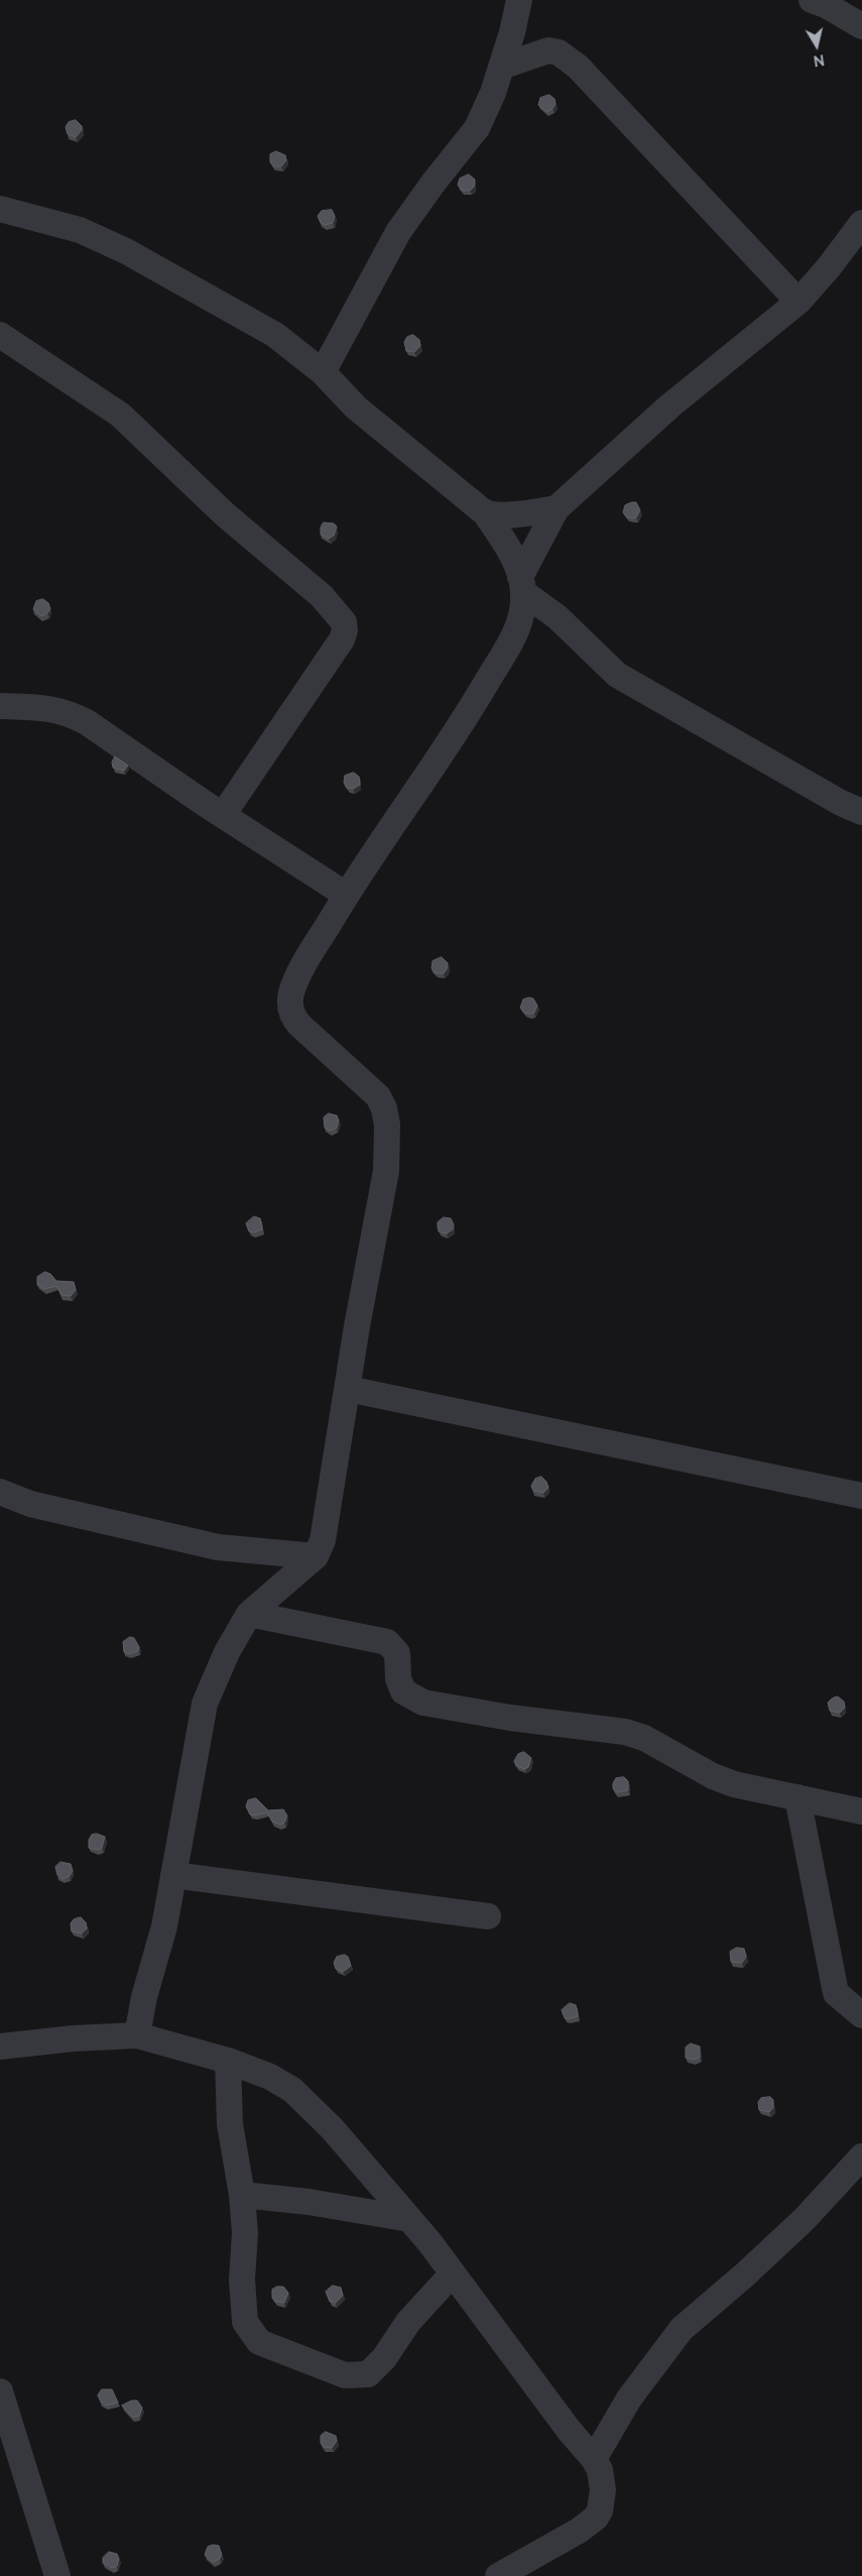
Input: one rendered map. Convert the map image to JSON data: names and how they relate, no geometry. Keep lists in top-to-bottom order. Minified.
{"north":"bottom"}
